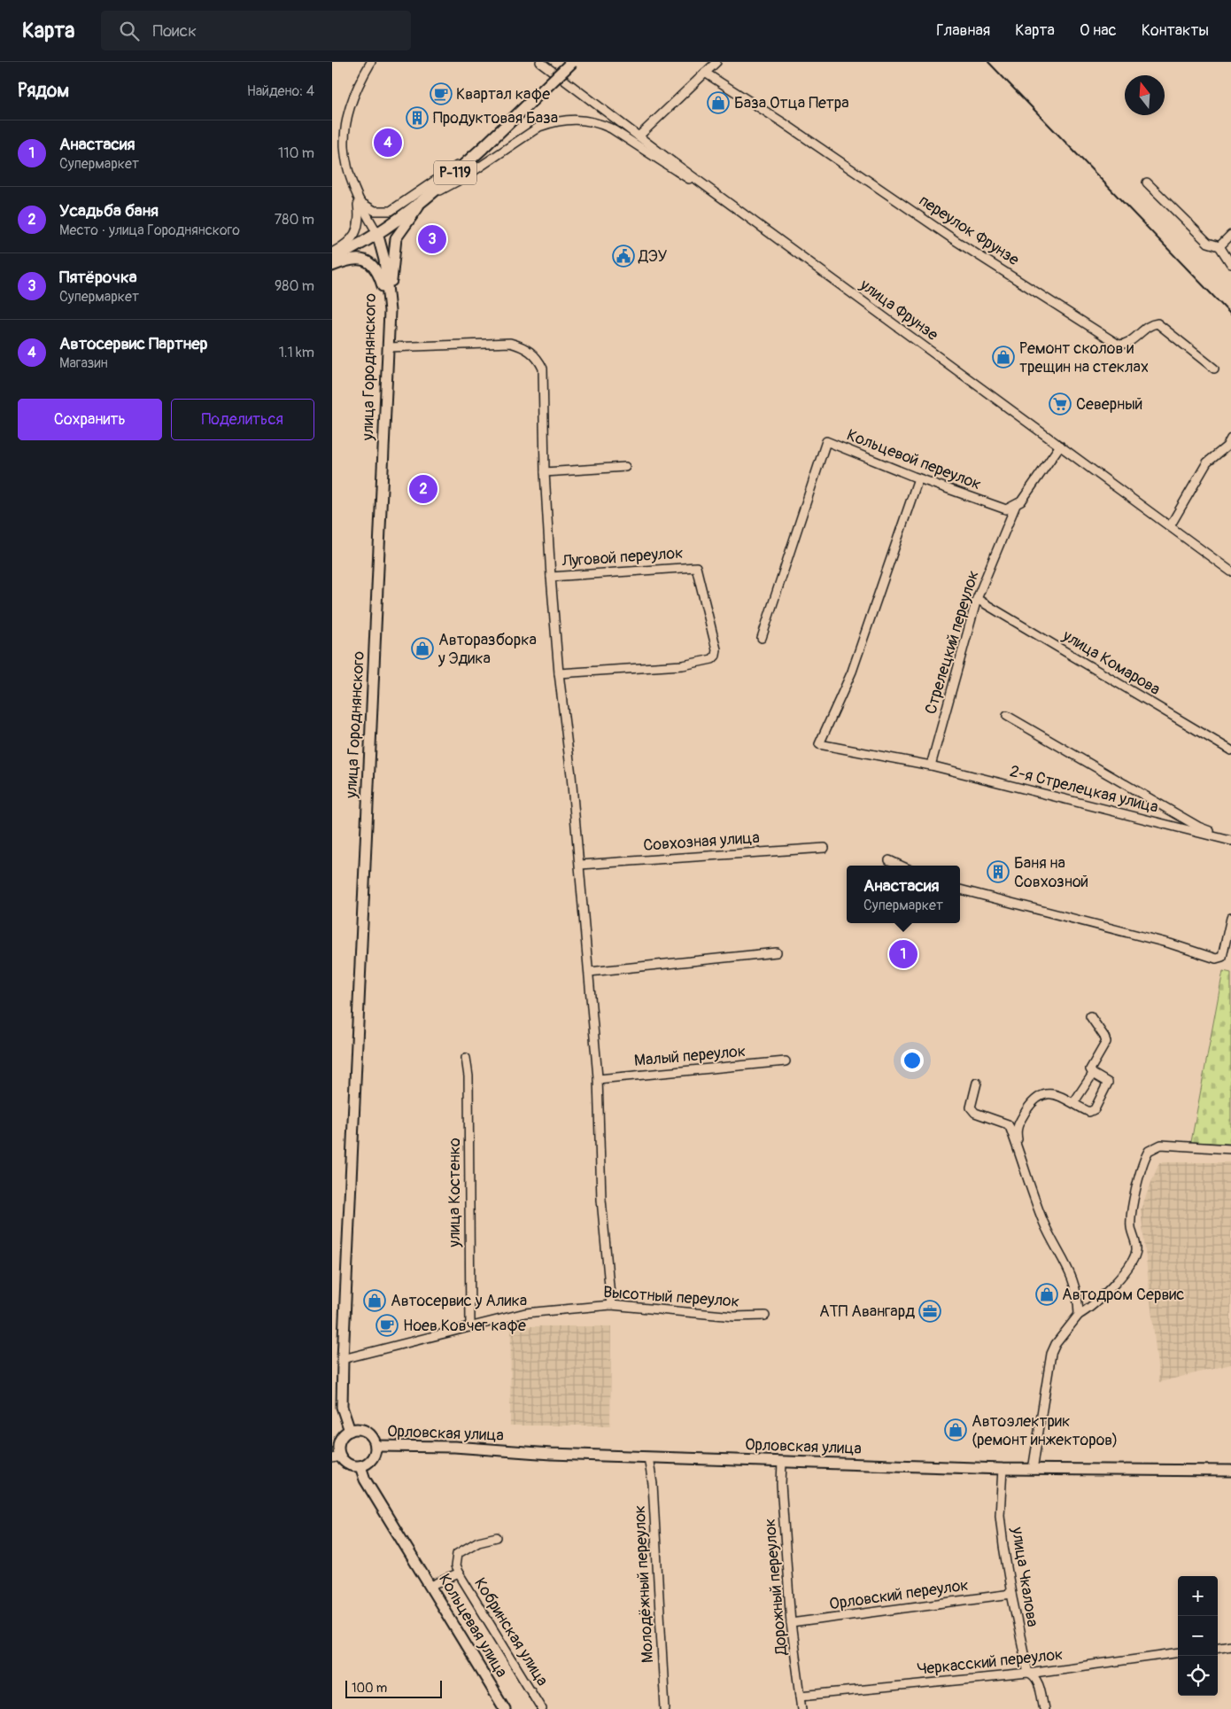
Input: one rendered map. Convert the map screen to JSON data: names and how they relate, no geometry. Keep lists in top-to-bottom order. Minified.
{"streets":{"highway":["Р-119"],"main road":["улица Городнянского","Орловская улица","Кольцевая улица"],"street":["переулок Фрунзе","улица Фрунзе","Кольцевой переулок","Луговой переулок","Стрелецкий переулок","улица Комарова","2-я Стрелецкая улица","Совхозная улица","Малый переулок","улица Костенко","Высотный переулок","улица Чкалова","Молодёжный переулок","Дорожный переулок","Орловский переулок","Кобринская улица","Черкасский переулок"]},"crossings":[["Р-119","улица Городнянского"],["улица Городнянского","Высотный переулок"],["улица Городнянского","Орловская улица"],["улица Городнянского","Кольцевая улица"],["Кольцевой переулок","Стрелецкий переулок"],["Кольцевой переулок","2-я Стрелецкая улица"],["Стрелецкий переулок","улица Комарова"],["Стрелецкий переулок","2-я Стрелецкая улица"],["улица Костенко","Высотный переулок"],["Орловская улица","улица Чкалова"],["Орловская улица","Молодёжный переулок"],["Орловская улица","Дорожный переулок"],["Орловская улица","Кольцевая улица"],["улица Чкалова","Орловский переулок"],["улица Чкалова","Черкасский переулок"],["Дорожный переулок","Орловский переулок"],["Дорожный переулок","Черкасский переулок"],["Кольцевая улица","Кобринская улица"]],"places":{"cafe":["Квартал кафе","Ноев Ковчег кафе"],"shop":["База Отца Петра","Ремонт сколов и трещин на стеклах","Авторазборка у Эдика","Автодром Сервис","Автосервис у Алика","Автоэлектрик (ремонт инжекторов)"],"building":["Продуктовая База","Баня на Совхозной"],"public building":["ДЭУ"],"supermarket":["Северный"],"office":["АТП Авангард"]},"scale_bar":"100 m","north":"top","page":{"header":"Карта","search":"Поиск","nav":["Главная","Карта","О нас","Контакты"],"heading":["Рядом","Найдено: 4"],"list":[{"mark":"1","name":"Анастасия","note":"Супермаркет","value":"110 m"},{"mark":"2","name":"Усадьба баня","note":"Место · улица Городнянского","value":"780 m"},{"mark":"3","name":"Пятёрочка","note":"Супермаркет","value":"980 m"},{"mark":"4","name":"Автосервис Партнер","note":"Магазин","value":"1.1 km"}],"pins":["4","3","2","1"],"buttons":["Сохранить","Поделиться"],"popup":["Анастасия","Супермаркет"],"map_buttons":["+","−"],"scale":"100 m"}}
